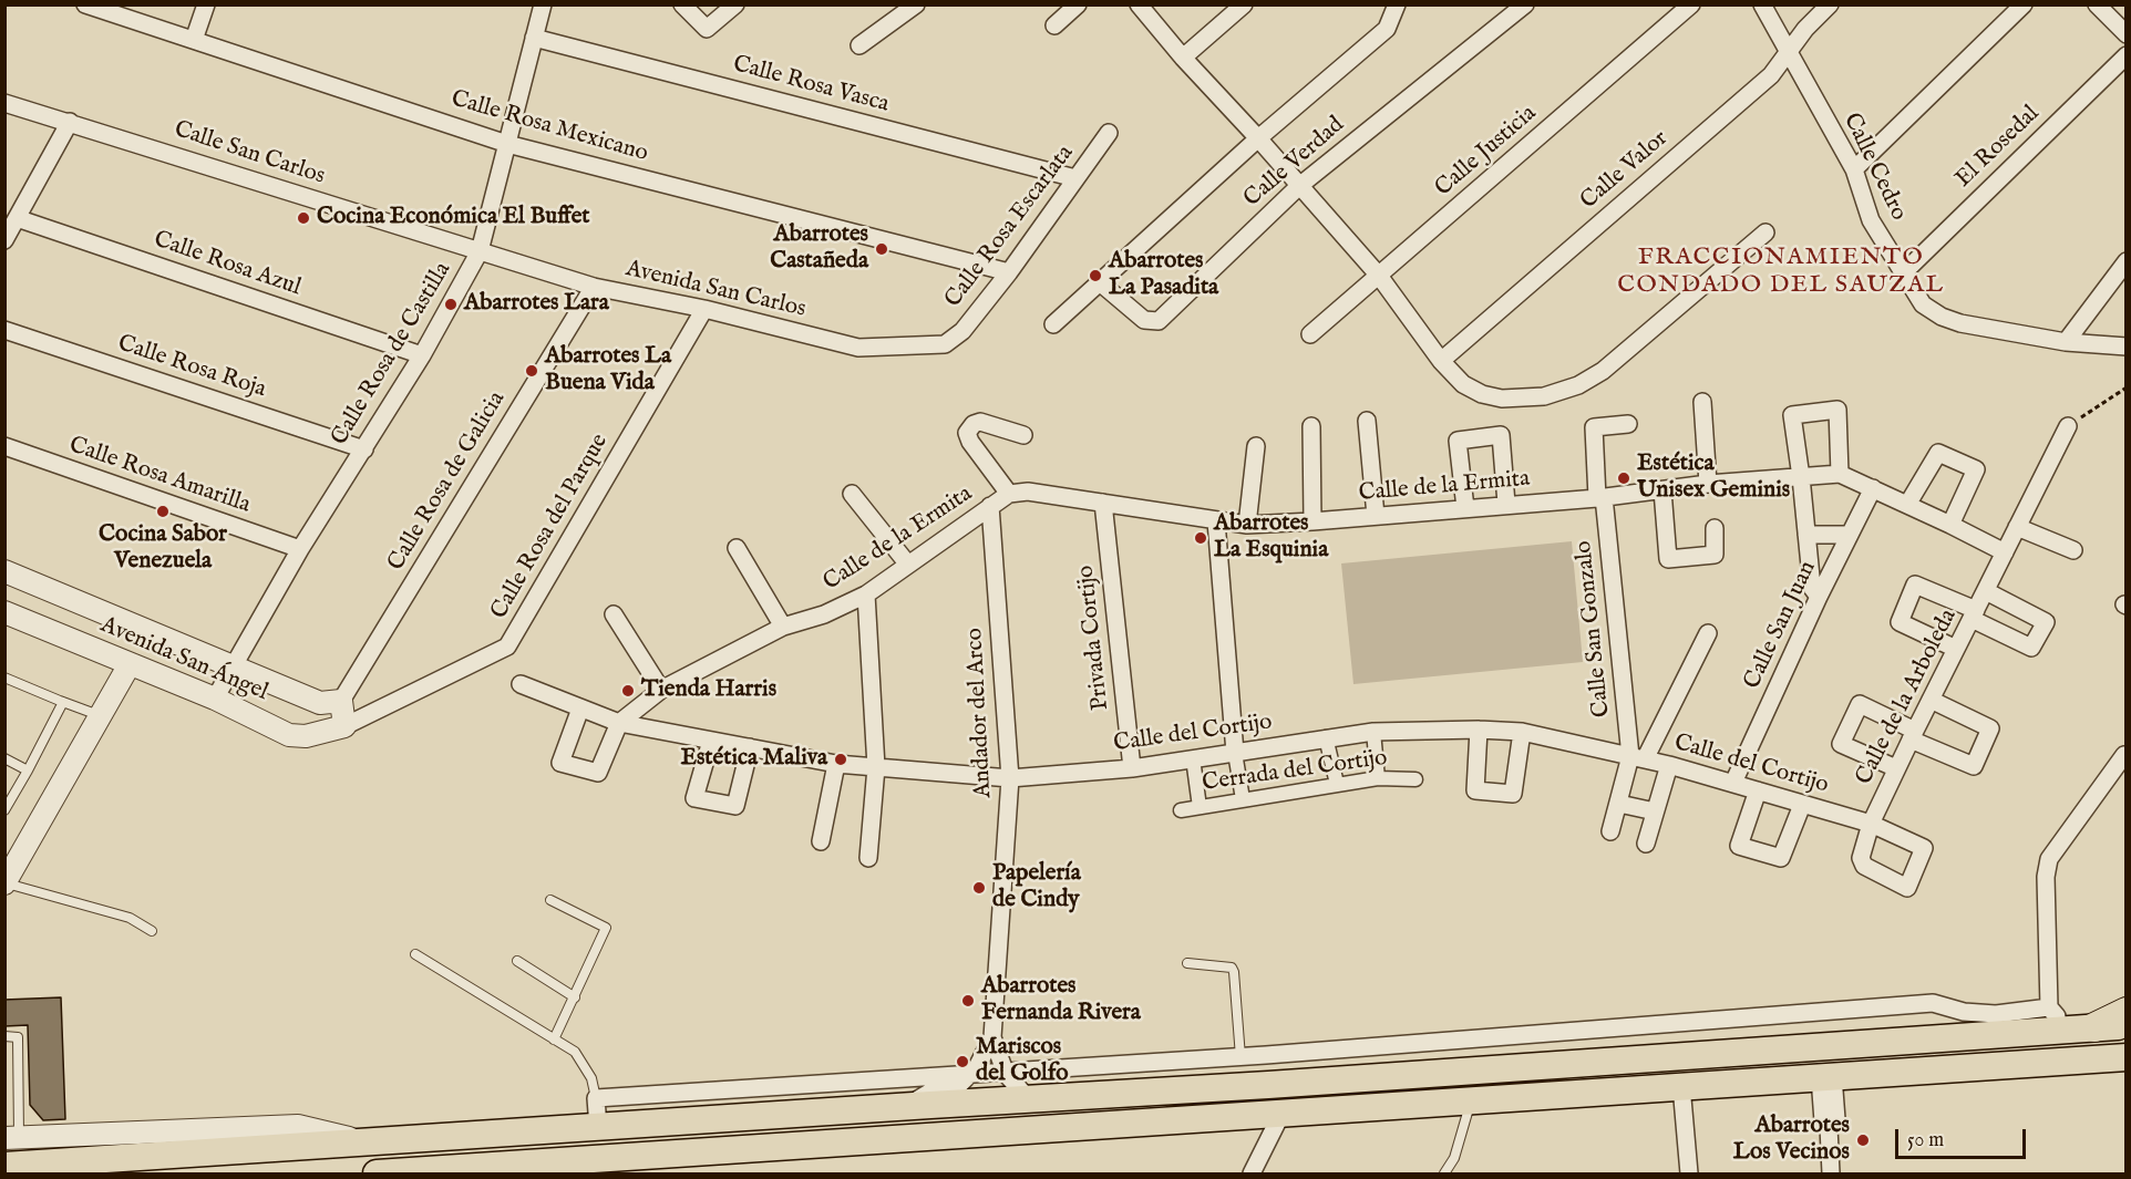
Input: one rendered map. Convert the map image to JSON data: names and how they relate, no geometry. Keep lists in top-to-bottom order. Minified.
{"streets":{"street":["Calle Rosa Vasca","Calle Rosa Mexicano","El Rosedal","Calle Justicia","Calle San Carlos","Calle Verdad","Calle Cedro","Calle Valor","Calle Rosa Escarlata","Calle Rosa Azul","Avenida San Carlos","Calle Rosa de Castilla","Calle Rosa Roja","Calle Rosa Amarilla","Calle Rosa de Galicia","Calle de la Ermita","Calle Rosa del Parque","Calle San Juan","Calle San Gonzalo","Privada Cortijo","Avenida San Ángel","Calle de la Arboleda","Andador del Arco","Calle del Cortijo","Cerrada del Cortijo"]},"crossings":[["Calle Rosa Vasca","Calle Rosa Escarlata"],["Calle Rosa Vasca","Calle Rosa de Castilla"],["Calle Rosa Mexicano","Calle Rosa Escarlata"],["Calle Rosa Mexicano","Calle Rosa de Castilla"],["El Rosedal","Calle Cedro"],["Calle San Carlos","Avenida San Carlos"],["Calle San Carlos","Calle Rosa de Castilla"],["Calle Cedro","Calle Valor"],["Calle Rosa Escarlata","Avenida San Carlos"],["Calle Rosa Azul","Calle Rosa de Castilla"],["Avenida San Carlos","Calle Rosa de Castilla"],["Avenida San Carlos","Calle Rosa de Galicia"],["Avenida San Carlos","Calle Rosa del Parque"],["Calle Rosa de Castilla","Calle Rosa Roja"],["Calle Rosa de Castilla","Calle Rosa Amarilla"],["Calle Rosa de Castilla","Avenida San Ángel"],["Calle Rosa de Galicia","Avenida San Ángel"],["Calle de la Ermita","Calle San Juan"],["Calle de la Ermita","Calle San Gonzalo"],["Calle de la Ermita","Privada Cortijo"],["Calle de la Ermita","Calle de la Arboleda"],["Calle de la Ermita","Andador del Arco"],["Calle de la Ermita","Calle del Cortijo"],["Calle Rosa del Parque","Avenida San Ángel"],["Calle San Juan","Calle del Cortijo"],["Calle San Gonzalo","Calle del Cortijo"],["Privada Cortijo","Calle del Cortijo"],["Calle de la Arboleda","Calle del Cortijo"],["Andador del Arco","Calle del Cortijo"]],"districts":["FRACCIONAMIENTO CONDADO DEL SAUZAL"],"places":["Cocina Económica El Buffet","Abarrotes Castañeda","Abarrotes La Pasadita","Abarrotes Lara","Abarrotes La Buena Vida","Estética Unisex Geminis","Cocina Sabor Venezuela","Abarrotes La Esquinia","Tienda Harris","Estética Maliva","Papelería de Cindy","Abarrotes Fernanda Rivera","Mariscos del Golfo","Abarrotes Los Vecinos"],"scale_bar":"50 m"}
